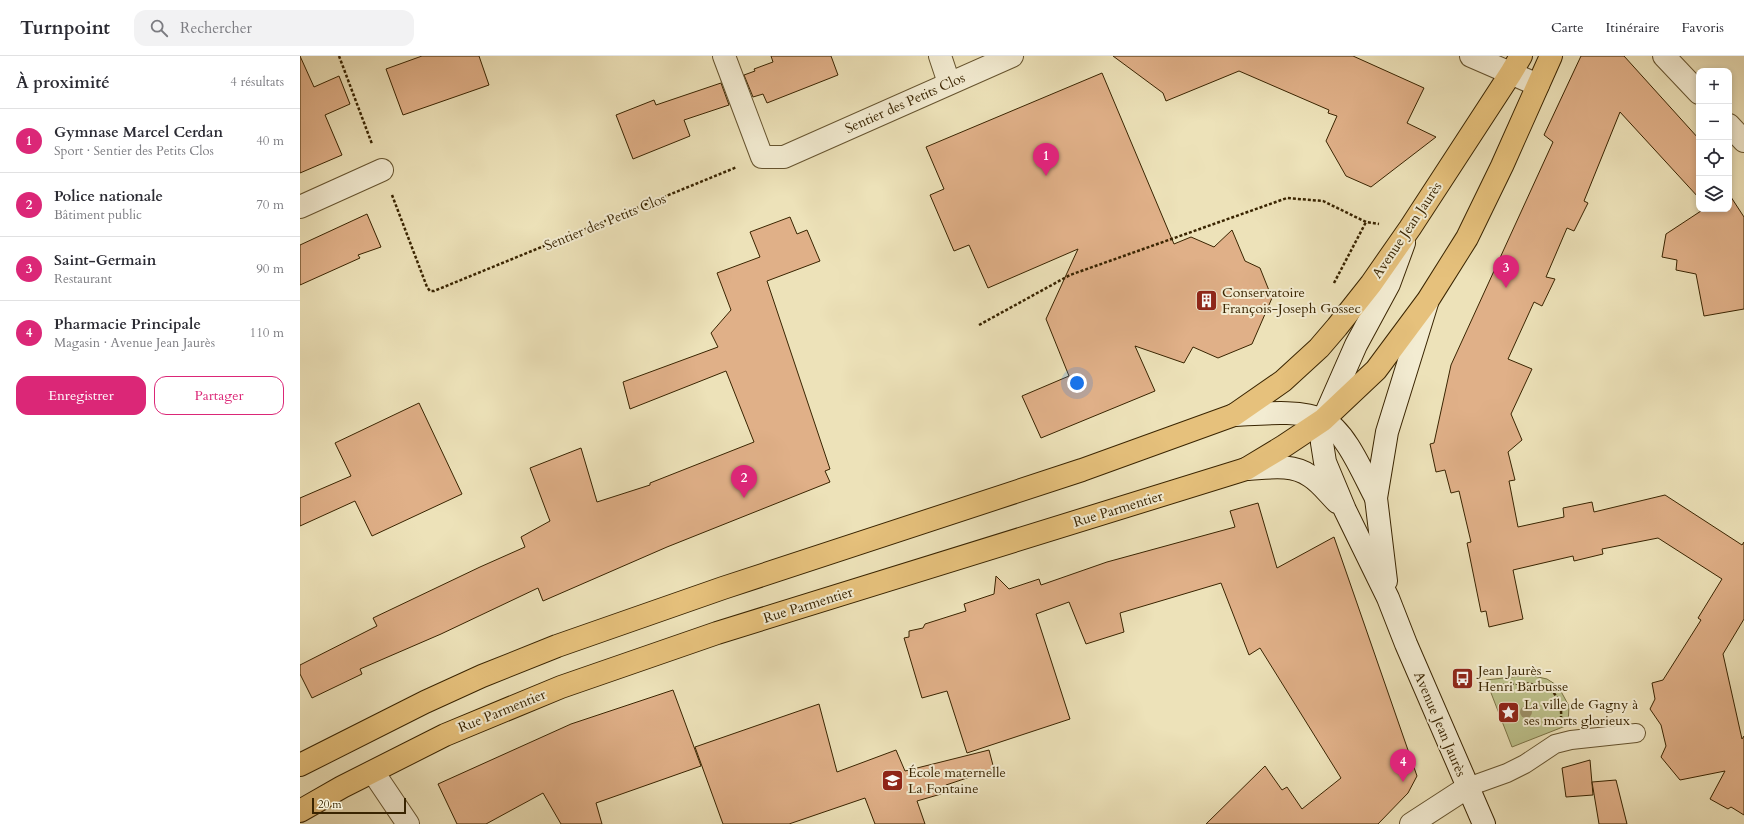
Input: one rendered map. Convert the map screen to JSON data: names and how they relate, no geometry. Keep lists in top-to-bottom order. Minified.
{"streets":{"main road":["Sentier des Petits Clos","Avenue Jean Jaurès","Rue Parmentier"]},"places":{"building":["Conservatoire François-Joseph Gossec"],"bus stop":["Jean Jaurès - Henri Barbusse"],"place":["La ville de Gagny à ses morts glorieux"],"school or university":["École maternelle La Fontaine"]},"scale_bar":"20 m","page":{"header":"Turnpoint","search":"Rechercher","nav":["Carte","Itinéraire","Favoris"],"heading":["À proximité","4 résultats"],"map_buttons":["+","−"],"list":[{"mark":"1","name":"Gymnase Marcel Cerdan","note":"Sport · Sentier des Petits Clos","value":"40 m"},{"mark":"2","name":"Police nationale","note":"Bâtiment public","value":"70 m"},{"mark":"3","name":"Saint-Germain","note":"Restaurant","value":"90 m"},{"mark":"4","name":"Pharmacie Principale","note":"Magasin · Avenue Jean Jaurès","value":"110 m"}],"pins":["1","3","2","4"],"buttons":["Enregistrer","Partager"],"scale":"20 m"}}
